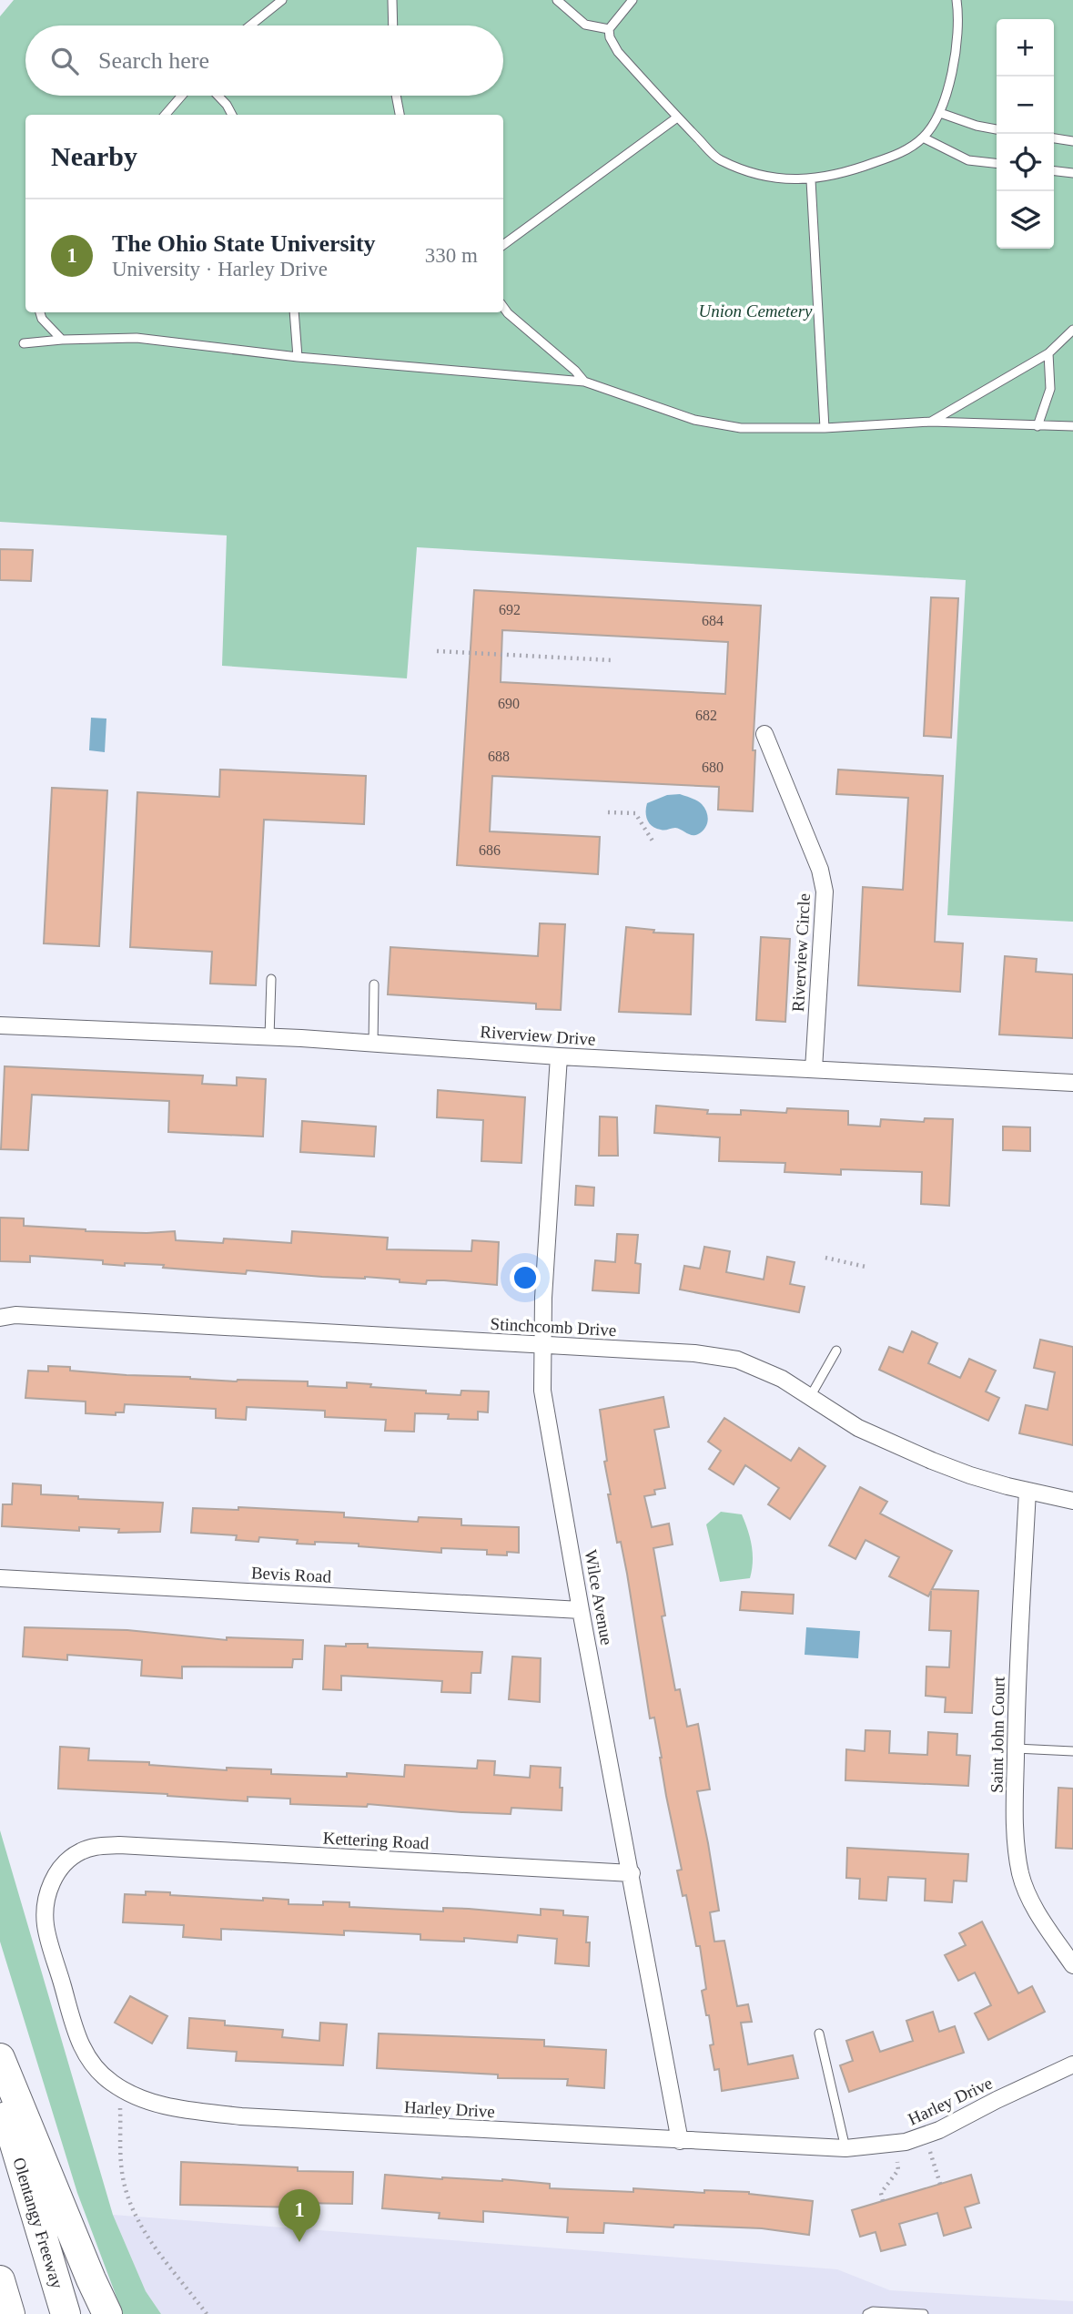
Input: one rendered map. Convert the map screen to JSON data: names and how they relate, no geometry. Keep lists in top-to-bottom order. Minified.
{"streets":{"highway":["Olentangy Freeway"],"street":["Riverview Circle","Riverview Drive","Stinchcomb Drive","Bevis Road","Wilce Avenue","Saint John Court","Kettering Road","Harley Drive"]},"crossings":[["Riverview Circle","Riverview Drive"],["Riverview Drive","Wilce Avenue"],["Stinchcomb Drive","Wilce Avenue"],["Stinchcomb Drive","Saint John Court"],["Bevis Road","Wilce Avenue"],["Wilce Avenue","Kettering Road"],["Wilce Avenue","Harley Drive"],["Kettering Road","Harley Drive"]],"parks":["Union Cemetery"],"house_numbers":["692","684","690","682","688","680","686"],"page":{"map_buttons":["+","−"],"search":"Search here","heading":"Nearby","list":[{"mark":"1","name":"The Ohio State University","note":"University · Harley Drive","value":"330 m"}],"pins":"1"}}
